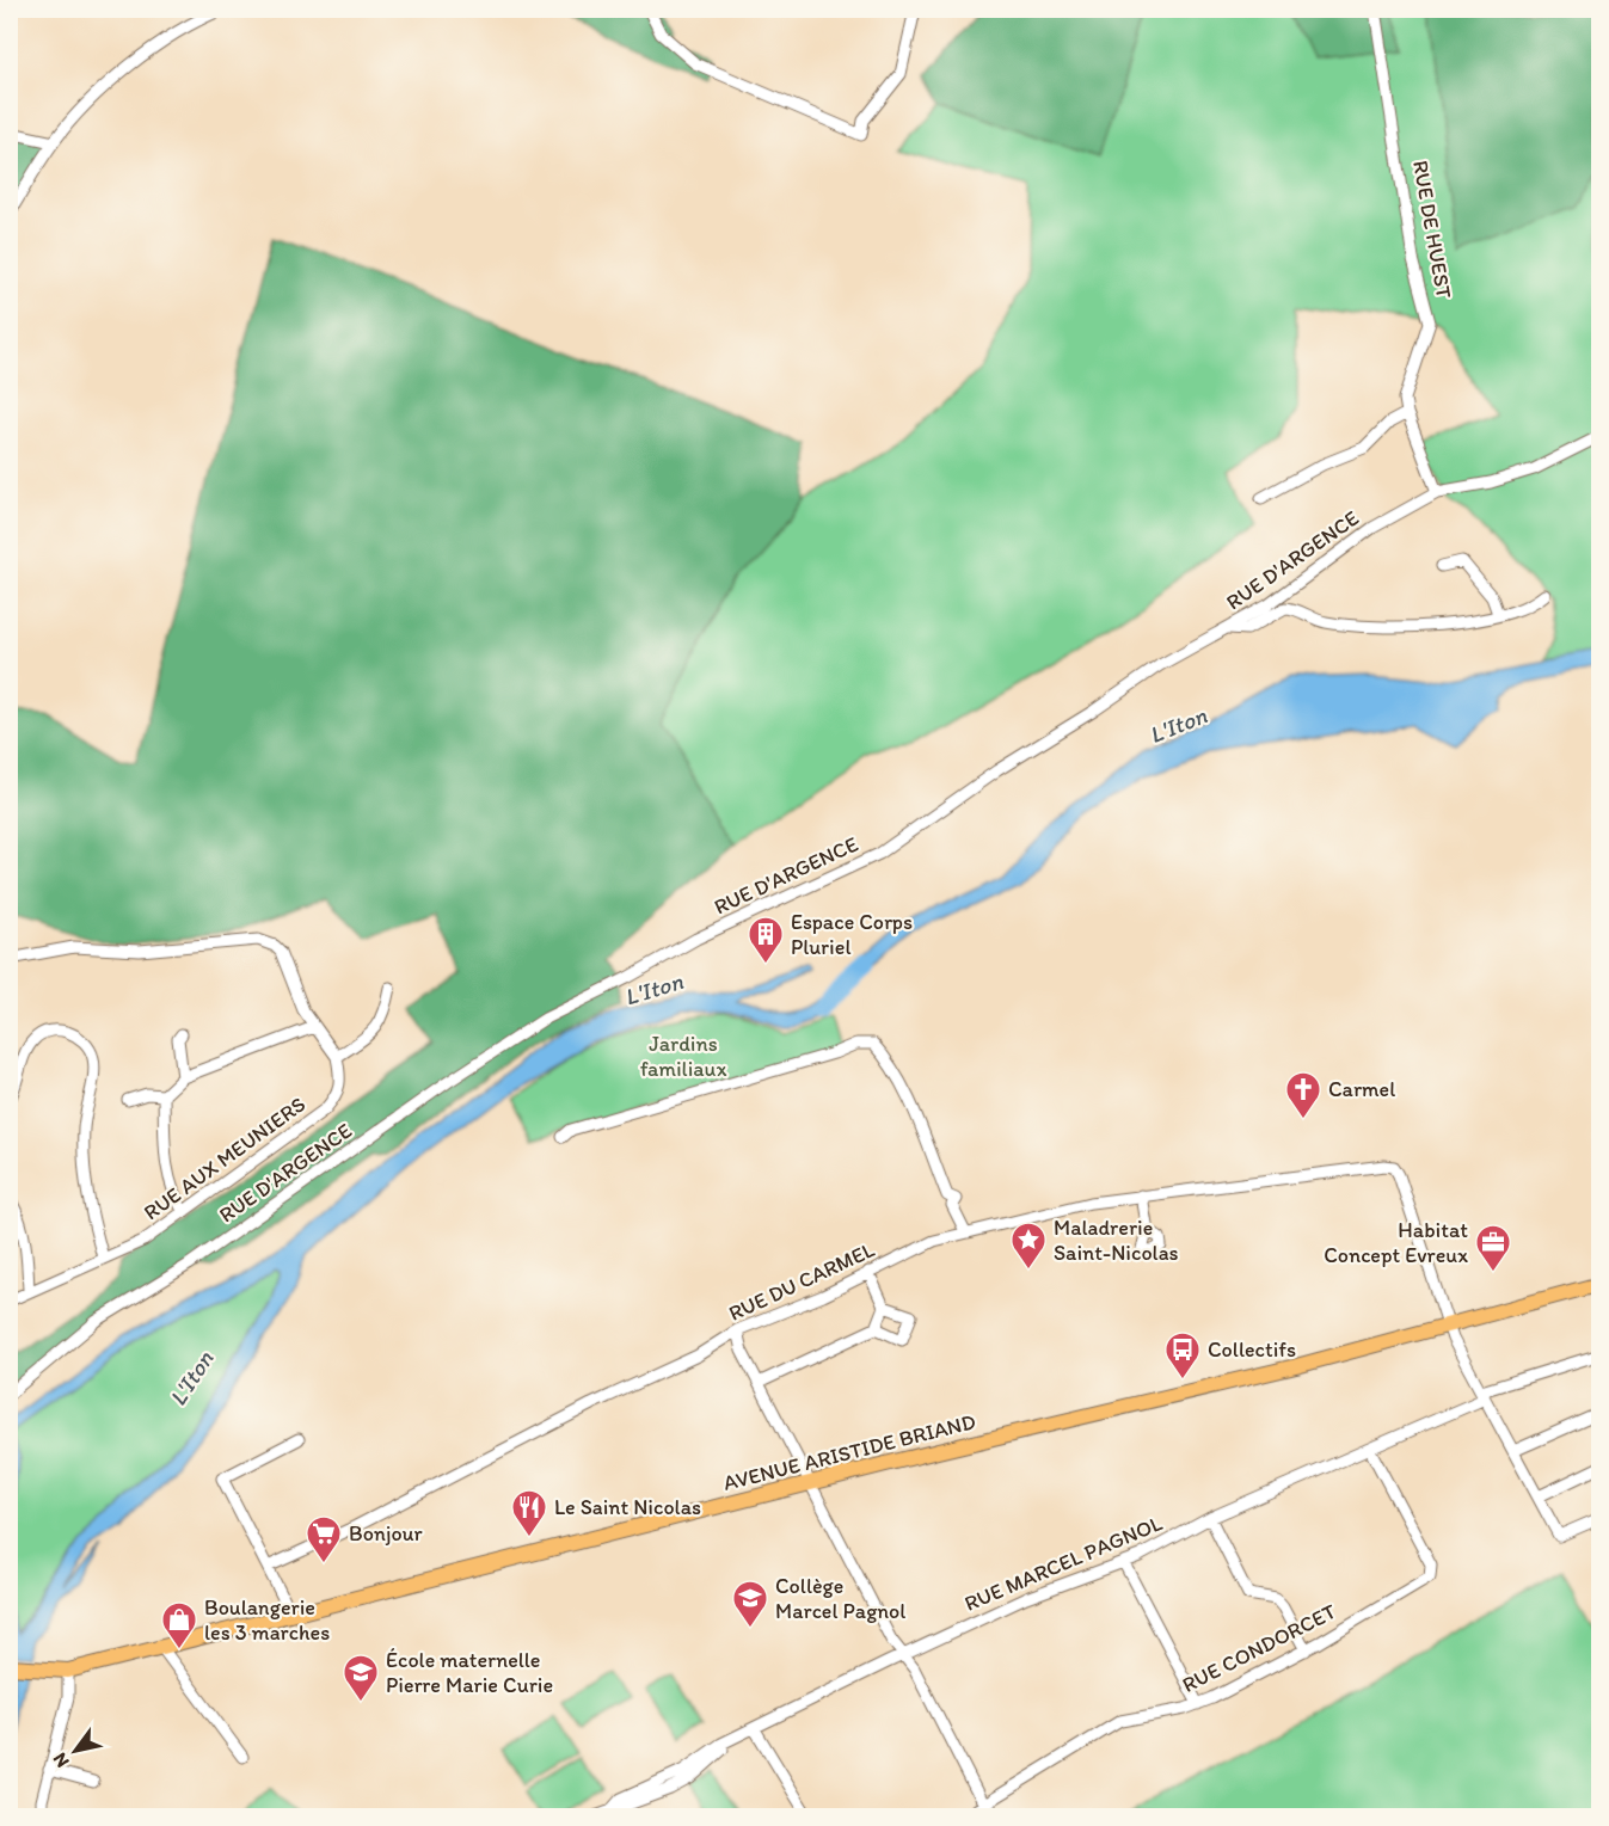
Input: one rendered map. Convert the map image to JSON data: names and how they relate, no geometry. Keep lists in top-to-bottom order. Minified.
{"streets":{"main road":["AVENUE ARISTIDE BRIAND"],"street":["RUE DE HUEST","RUE D'ARGENCE","RUE AUX MEUNIERS","RUE DU CARMEL","RUE MARCEL PAGNOL","RUE CONDORCET"]},"crossings":[["RUE DE HUEST","RUE D'ARGENCE"],["RUE DU CARMEL","AVENUE ARISTIDE BRIAND"],["RUE MARCEL PAGNOL","RUE CONDORCET"]],"water":["L'Iton"],"parks":["Jardins familiaux"],"places":{"building":["Espace Corps Pluriel"],"church":["Carmel"],"place":["Maladrerie Saint-Nicolas"],"office":["Habitat Concept Evreux"],"bus stop":["Collectifs"],"restaurant":["Le Saint Nicolas"],"supermarket":["Bonjour"],"school or university":["Collège Marcel Pagnol","École maternelle Pierre Marie Curie"],"shop":["Boulangerie les 3 marches"]},"north":"bottom left"}
